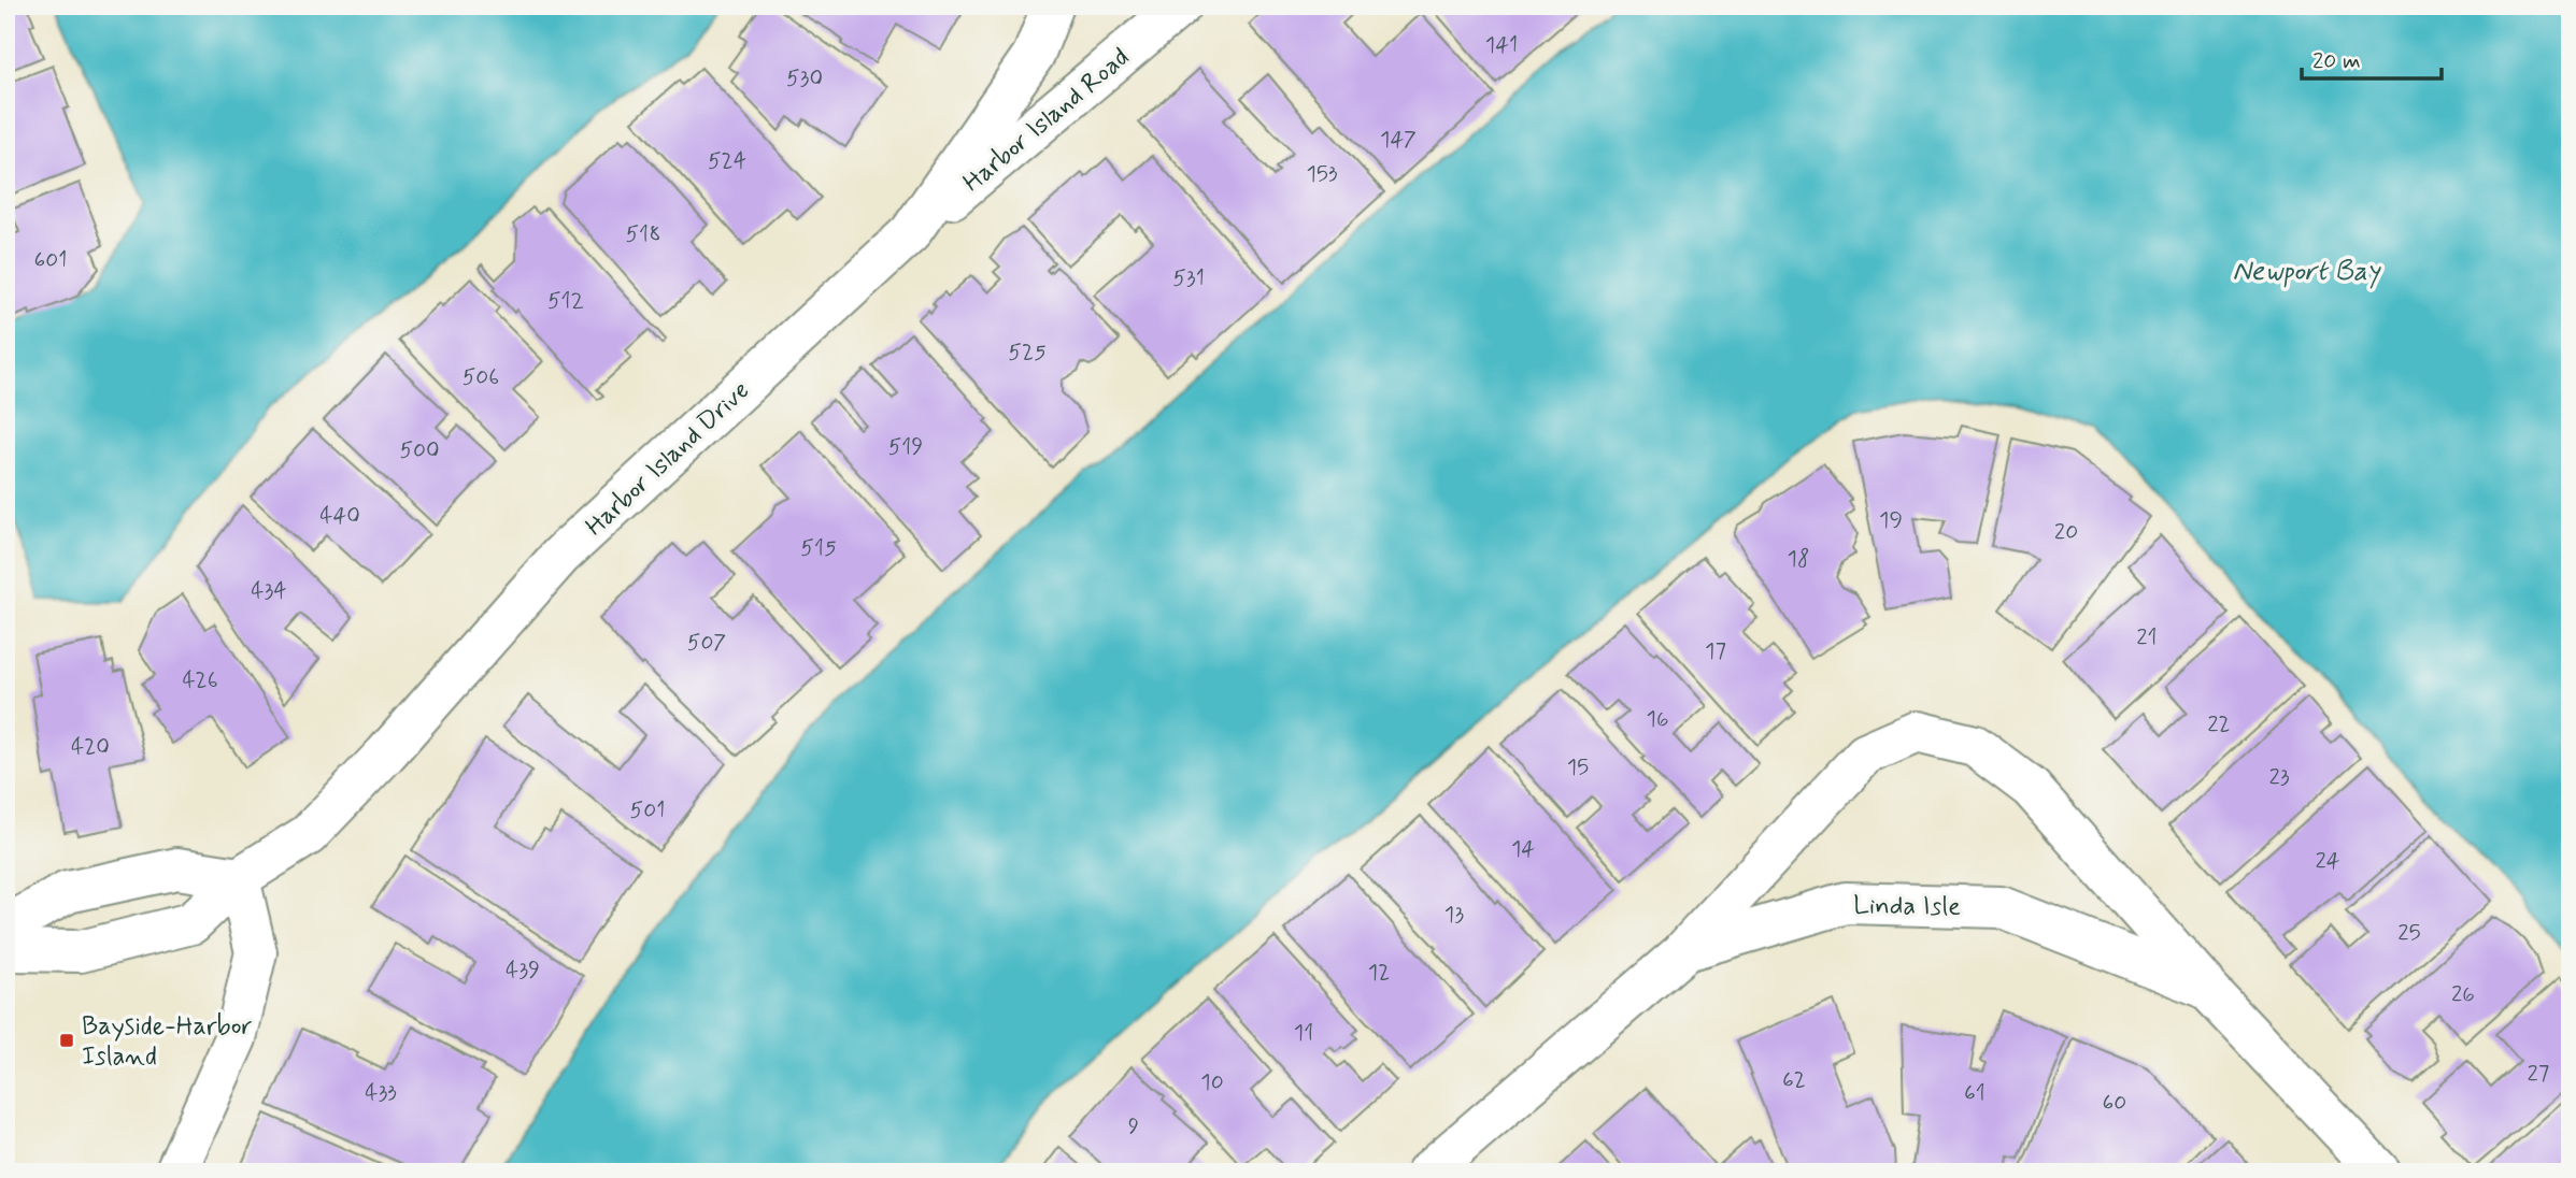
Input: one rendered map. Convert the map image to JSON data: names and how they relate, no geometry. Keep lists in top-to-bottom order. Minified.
{"streets":{"street":["Harbor Island Road","Harbor Island Drive","Linda Isle"]},"crossings":[["Harbor Island Road","Harbor Island Drive"]],"water":["Newport Bay"],"places":{"transit":["Bayside-Harbor Island"]},"house_numbers":["141","530","147","524","153","518","601","531","512","525","506","519","500","440","19","20","515","18","434","21","507","17","426","16","22","420","15","23","501","14","24","13","25","439","12","26","11","27","62","10","433","61","60","9"],"scale_bar":"20 m"}
